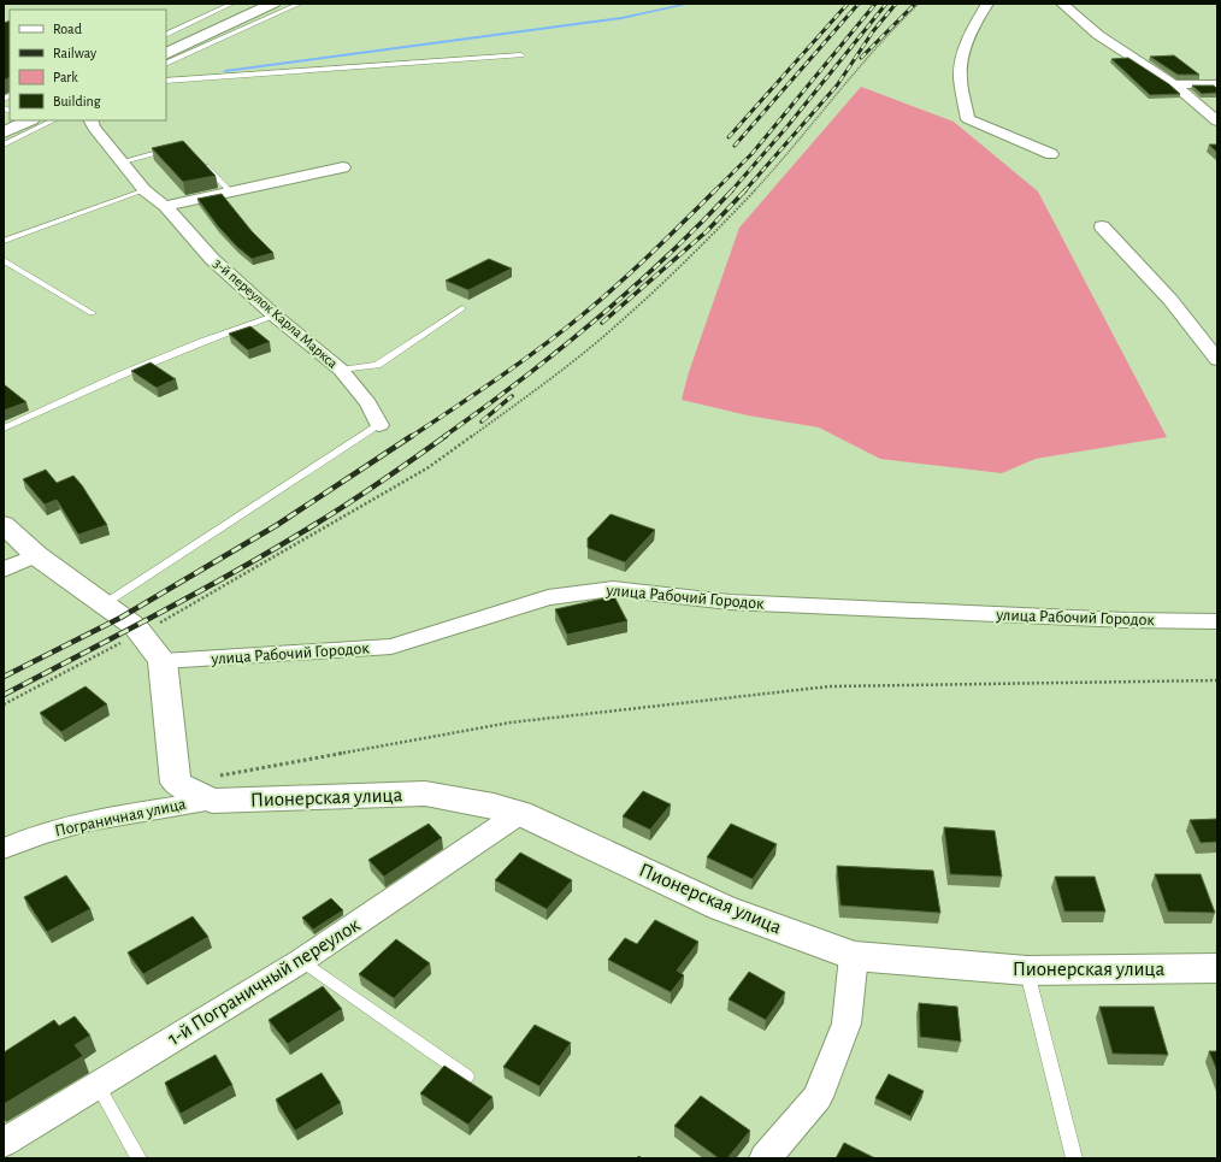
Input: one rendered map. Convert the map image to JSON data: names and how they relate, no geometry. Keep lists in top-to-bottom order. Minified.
{"streets":{"street":["3-й переулок Карла Маркса","улица Рабочий Городок","Пионерская улица","Пограничная улица","1-й Пограничный переулок"]},"crossings":[["Пионерская улица","Пограничная улица"],["Пионерская улица","1-й Пограничный переулок"]],"legend":["Road","Railway","Park","Building"]}
